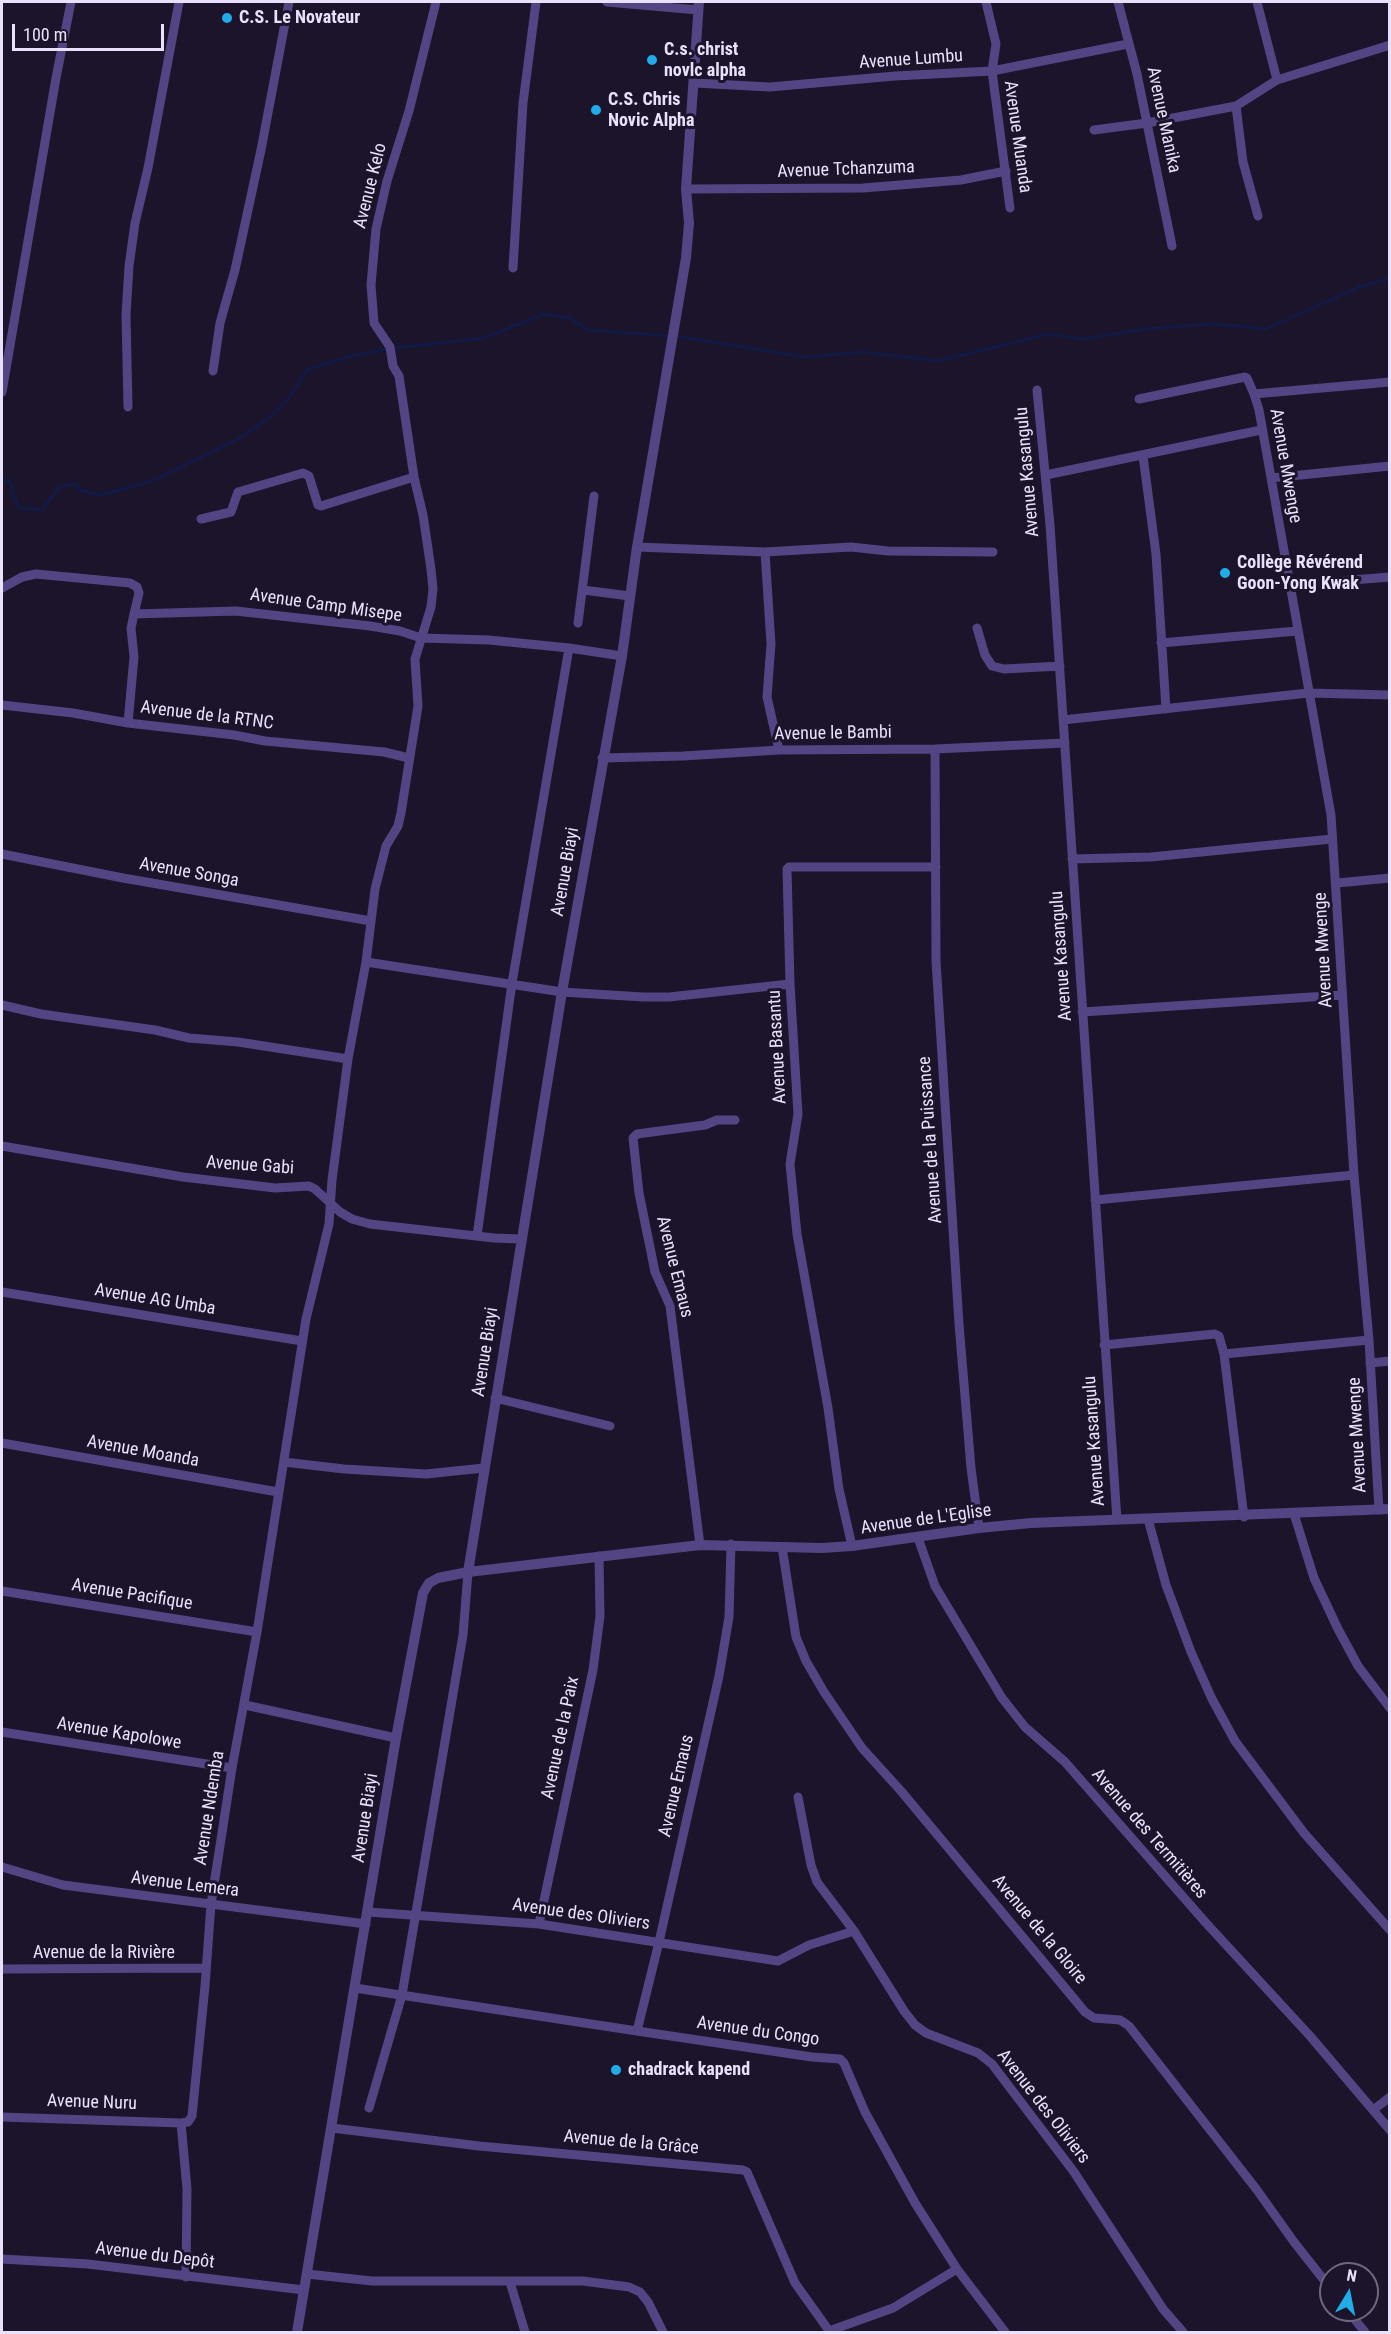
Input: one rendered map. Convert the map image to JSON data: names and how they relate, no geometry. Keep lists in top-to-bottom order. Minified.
{"streets":{"street":["Avenue Lumbu","Avenue Manika","Avenue Muanda","Avenue Tchanzuma","Avenue Kelo","Avenue Mwenge","Avenue Kasangulu","Avenue Camp Misepe","Avenue de la RTNC","Avenue le Bambi","Avenue Biayi","Avenue Songa","Avenue Basantu","Avenue de la Puissance","Avenue Gabi","Avenue Emaus","Avenue AG Umba","Avenue Moanda","Avenue de L'Eglise","Avenue Pacifique","Avenue Kapolowe","Avenue de la Paix","Avenue Ndemba","Avenue des Termitières","Avenue Lemera","Avenue des Oliviers","Avenue de la Gloire","Avenue de la Rivière","Avenue du Congo","Avenue Nuru","Avenue de la Grâce","Avenue du Depôt"]},"crossings":[["Avenue Lumbu","Avenue Manika"],["Avenue Lumbu","Avenue Muanda"],["Avenue Lumbu","Avenue Biayi"],["Avenue Muanda","Avenue Tchanzuma"],["Avenue Tchanzuma","Avenue Biayi"],["Avenue Kelo","Avenue Camp Misepe"],["Avenue Kelo","Avenue de la RTNC"],["Avenue Kelo","Avenue Songa"],["Avenue Kelo","Avenue Ndemba"],["Avenue Mwenge","Avenue de L'Eglise"],["Avenue Kasangulu","Avenue le Bambi"],["Avenue Kasangulu","Avenue de L'Eglise"],["Avenue Camp Misepe","Avenue Biayi"],["Avenue le Bambi","Avenue Biayi"],["Avenue le Bambi","Avenue de la Puissance"],["Avenue Biayi","Avenue Gabi"],["Avenue Biayi","Avenue de L'Eglise"],["Avenue Biayi","Avenue Lemera"],["Avenue Biayi","Avenue des Oliviers"],["Avenue Biayi","Avenue du Congo"],["Avenue Biayi","Avenue de la Grâce"],["Avenue Biayi","Avenue du Depôt"],["Avenue Songa","Avenue Ndemba"],["Avenue Basantu","Avenue de la Puissance"],["Avenue Basantu","Avenue de L'Eglise"],["Avenue de la Puissance","Avenue de L'Eglise"],["Avenue Gabi","Avenue Ndemba"],["Avenue Emaus","Avenue de L'Eglise"],["Avenue Emaus","Avenue des Oliviers"],["Avenue Emaus","Avenue du Congo"],["Avenue AG Umba","Avenue Ndemba"],["Avenue Moanda","Avenue Ndemba"],["Avenue de L'Eglise","Avenue de la Paix"],["Avenue de L'Eglise","Avenue des Termitières"],["Avenue de L'Eglise","Avenue de la Gloire"],["Avenue Pacifique","Avenue Ndemba"],["Avenue Kapolowe","Avenue Ndemba"],["Avenue de la Paix","Avenue des Oliviers"],["Avenue Ndemba","Avenue Lemera"],["Avenue Ndemba","Avenue de la Rivière"],["Avenue Ndemba","Avenue Nuru"]],"places":["C.S. Le Novateur","C.s. christ novlc alpha","C.S. Chris Novic Alpha","Collège Révérend Goon-Yong Kwak","chadrack kapend"],"scale_bar":"100 m","north":"top"}
